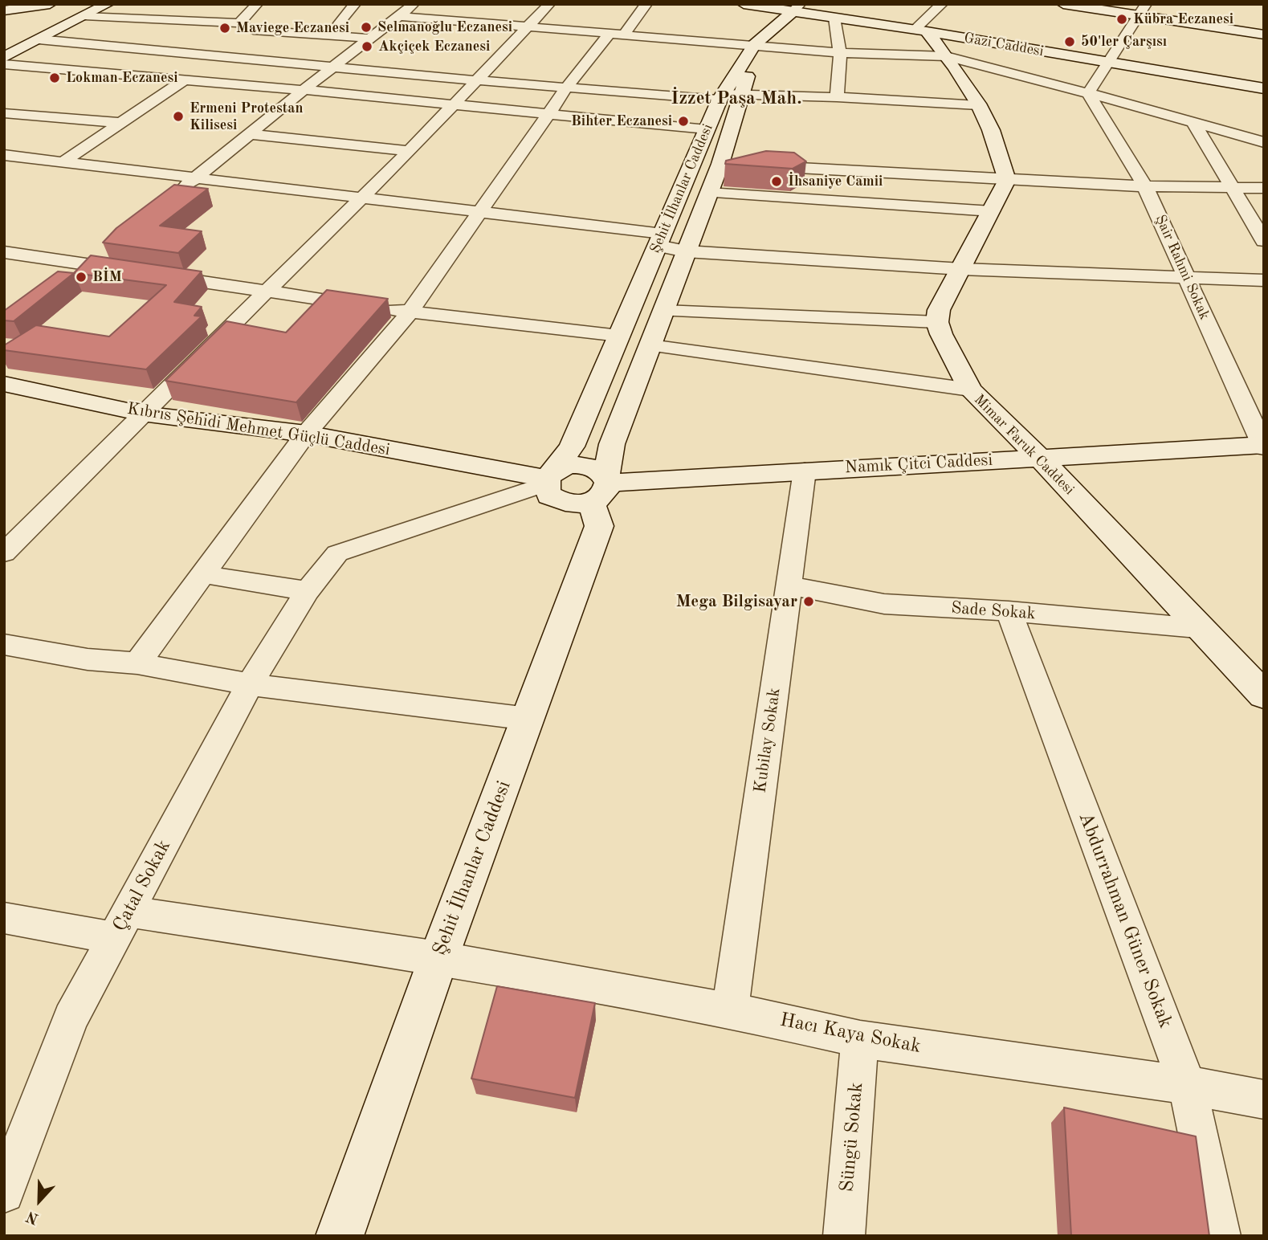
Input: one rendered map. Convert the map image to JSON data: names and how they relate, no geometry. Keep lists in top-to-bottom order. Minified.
{"streets":{"street":["Gazi Caddesi","Şehit İlhanlar Caddesi","Şair Rahmi Sokak","Kıbrıs Şehidi Mehmet Güçlü Caddesi","Mimar Faruk Caddesi","Namık Çitci Caddesi","Sade Sokak","Kubilay Sokak","Çatal Sokak","Abdurrahman Güner Sokak","Hacı Kaya Sokak","Süngü Sokak"]},"crossings":[["Şehit İlhanlar Caddesi","Kıbrıs Şehidi Mehmet Güçlü Caddesi"],["Şehit İlhanlar Caddesi","Namık Çitci Caddesi"],["Şehit İlhanlar Caddesi","Çatal Sokak"],["Şehit İlhanlar Caddesi","Hacı Kaya Sokak"],["Şair Rahmi Sokak","Namık Çitci Caddesi"],["Kıbrıs Şehidi Mehmet Güçlü Caddesi","Namık Çitci Caddesi"],["Kıbrıs Şehidi Mehmet Güçlü Caddesi","Çatal Sokak"],["Mimar Faruk Caddesi","Namık Çitci Caddesi"],["Mimar Faruk Caddesi","Sade Sokak"],["Namık Çitci Caddesi","Kubilay Sokak"],["Namık Çitci Caddesi","Çatal Sokak"],["Sade Sokak","Kubilay Sokak"],["Sade Sokak","Abdurrahman Güner Sokak"],["Kubilay Sokak","Hacı Kaya Sokak"],["Çatal Sokak","Hacı Kaya Sokak"],["Abdurrahman Güner Sokak","Hacı Kaya Sokak"],["Hacı Kaya Sokak","Süngü Sokak"]],"districts":["İzzet Paşa Mah."],"places":["Kübra Eczanesi","Selmanoğlu Eczanesi","Maviege Eczanesi","50'ler Çarşısı","Akçiçek Eczanesi","Lokman Eczanesi","Ermeni Protestan Kilisesi","Bihter Eczanesi","İhsaniye Camii","BİM","Mega Bilgisayar"],"north":"bottom"}
